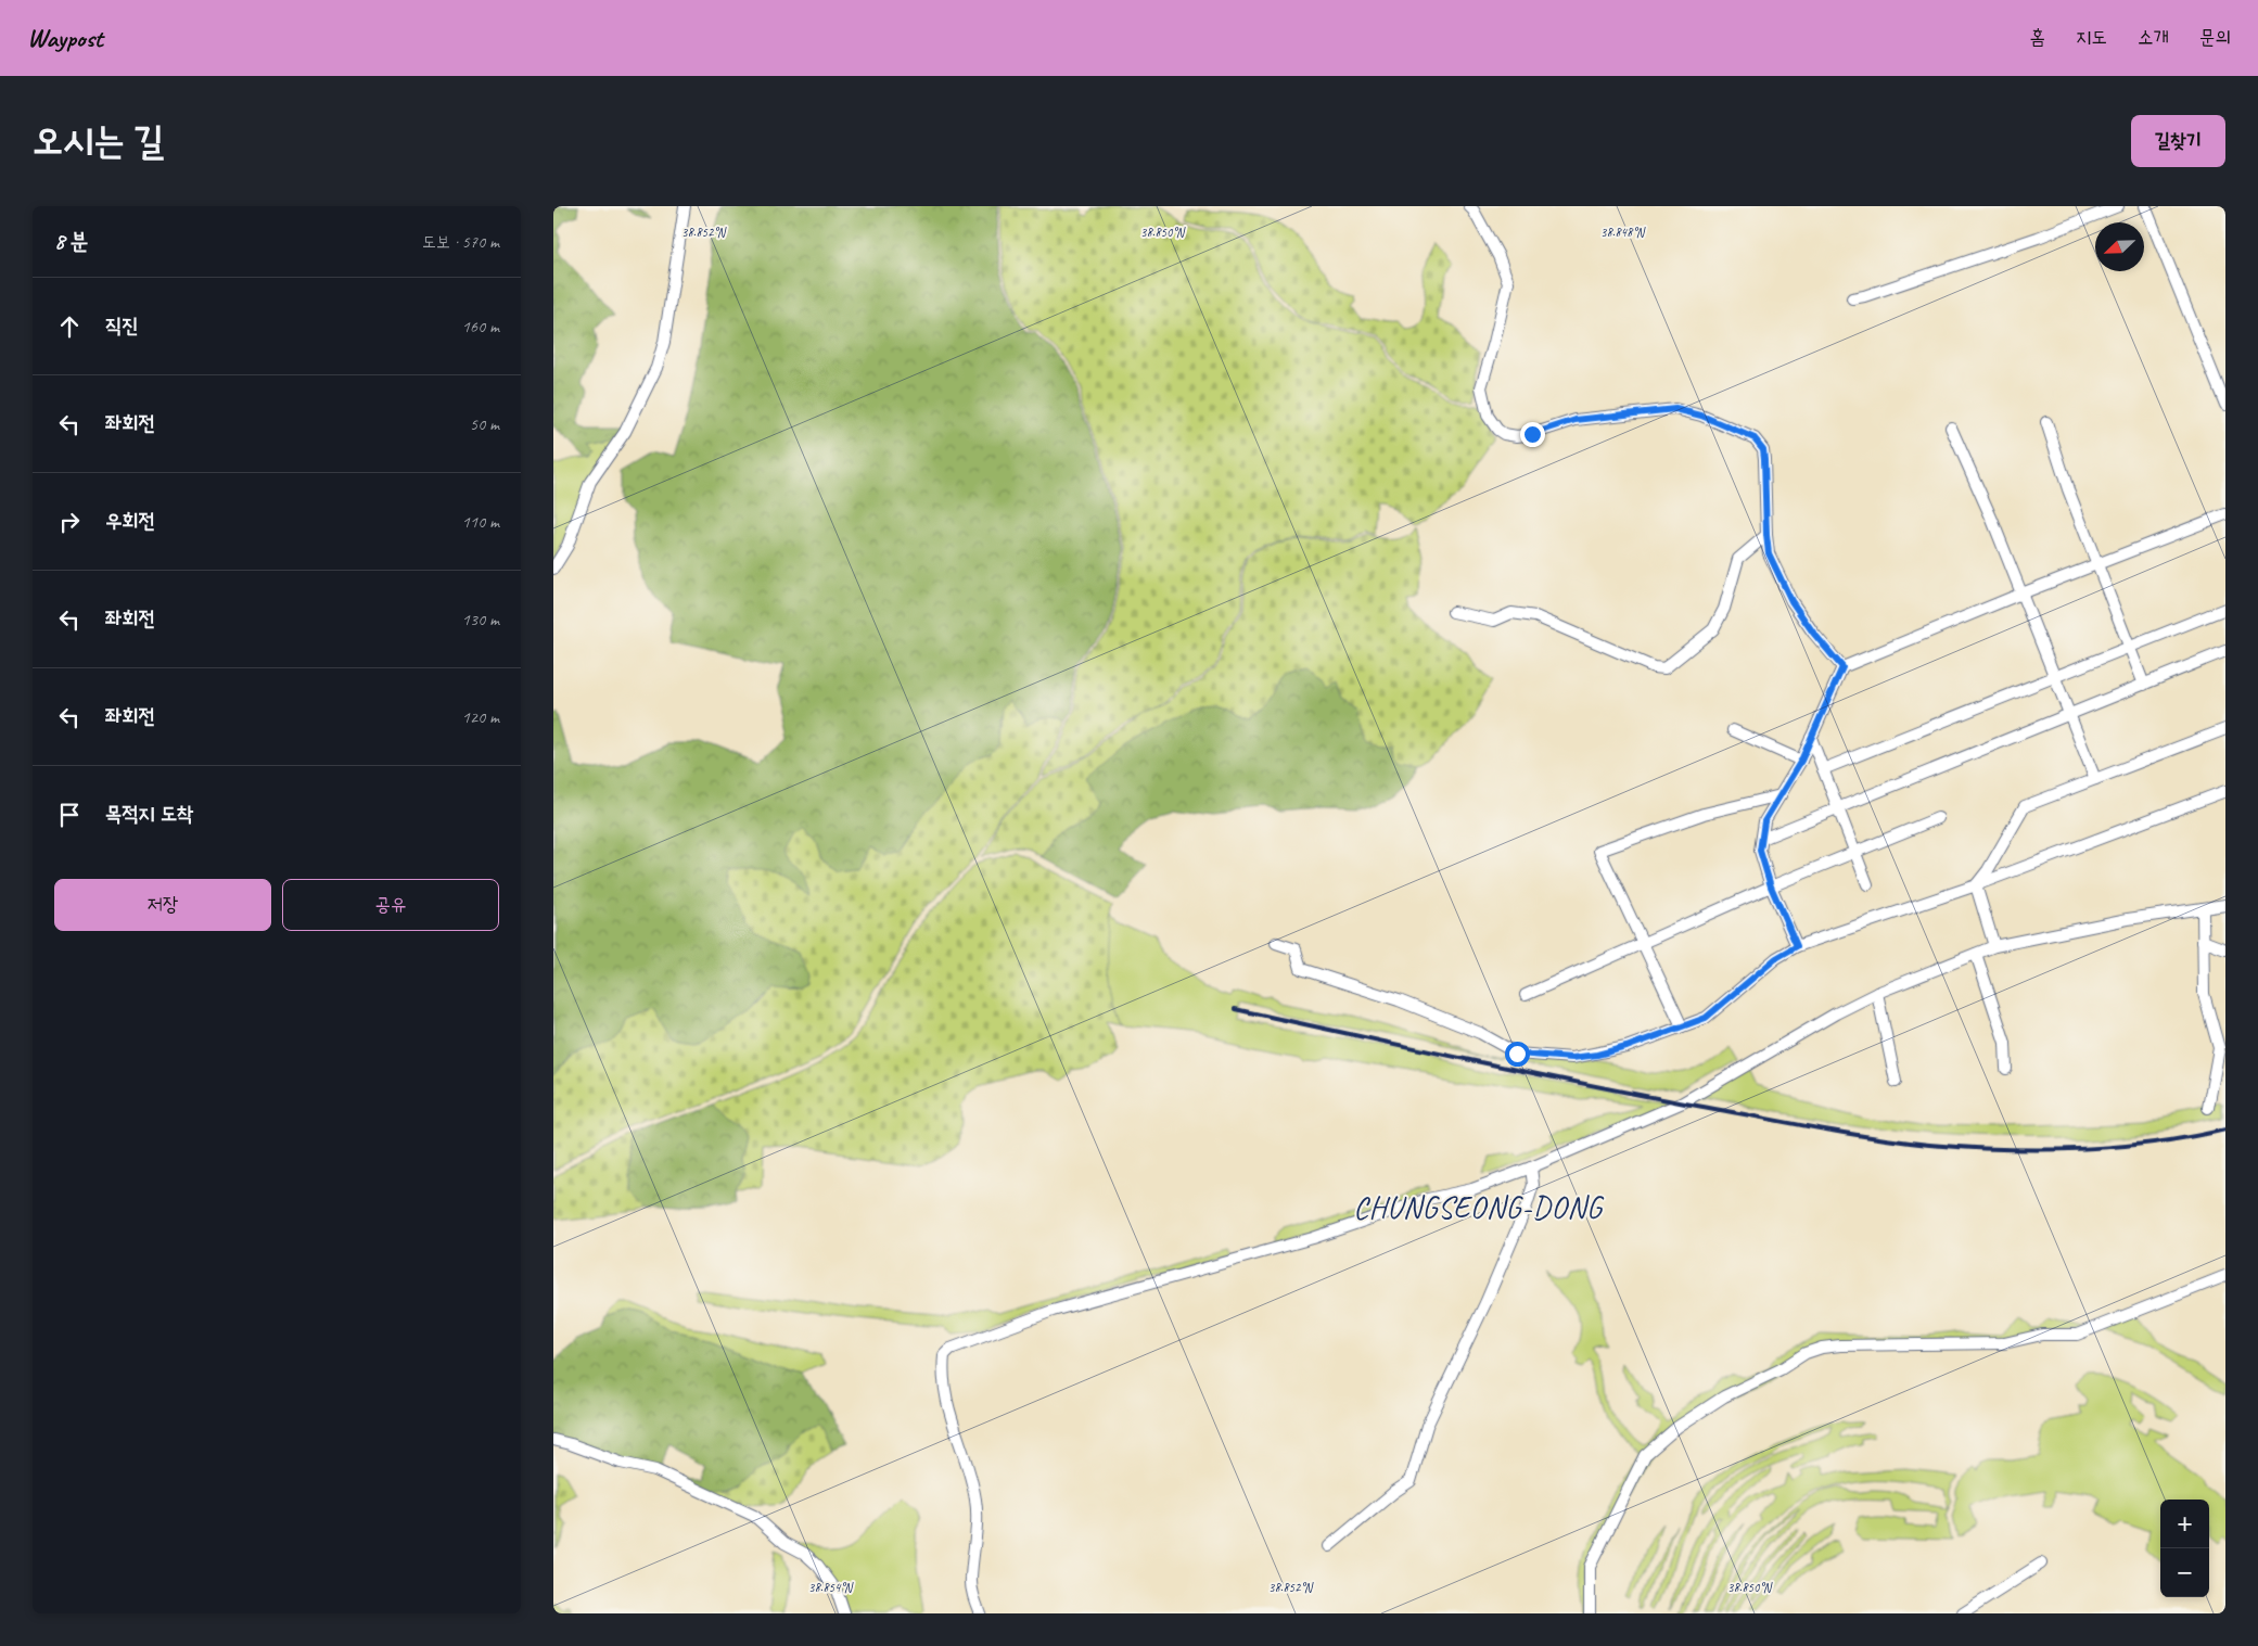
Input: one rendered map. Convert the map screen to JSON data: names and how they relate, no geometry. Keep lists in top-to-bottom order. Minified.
{"districts":["CHUNGSEONG-DONG"],"north":"bottom left","page":{"header":"Waypost","nav":["홈","지도","소개","문의"],"buttons":["길찾기",["저장","공유"]],"title":"오시는 길","heading":["8 분","도보 · 570 m"],"list":[["직진","160 m"],["좌회전","50 m"],["우회전","110 m"],["좌회전","130 m"],["좌회전","120 m"],"목적지 도착"],"map_buttons":["+","−"]},"coordinates":["38.852°N","38.850°N","38.848°N","38.854°N"]}
